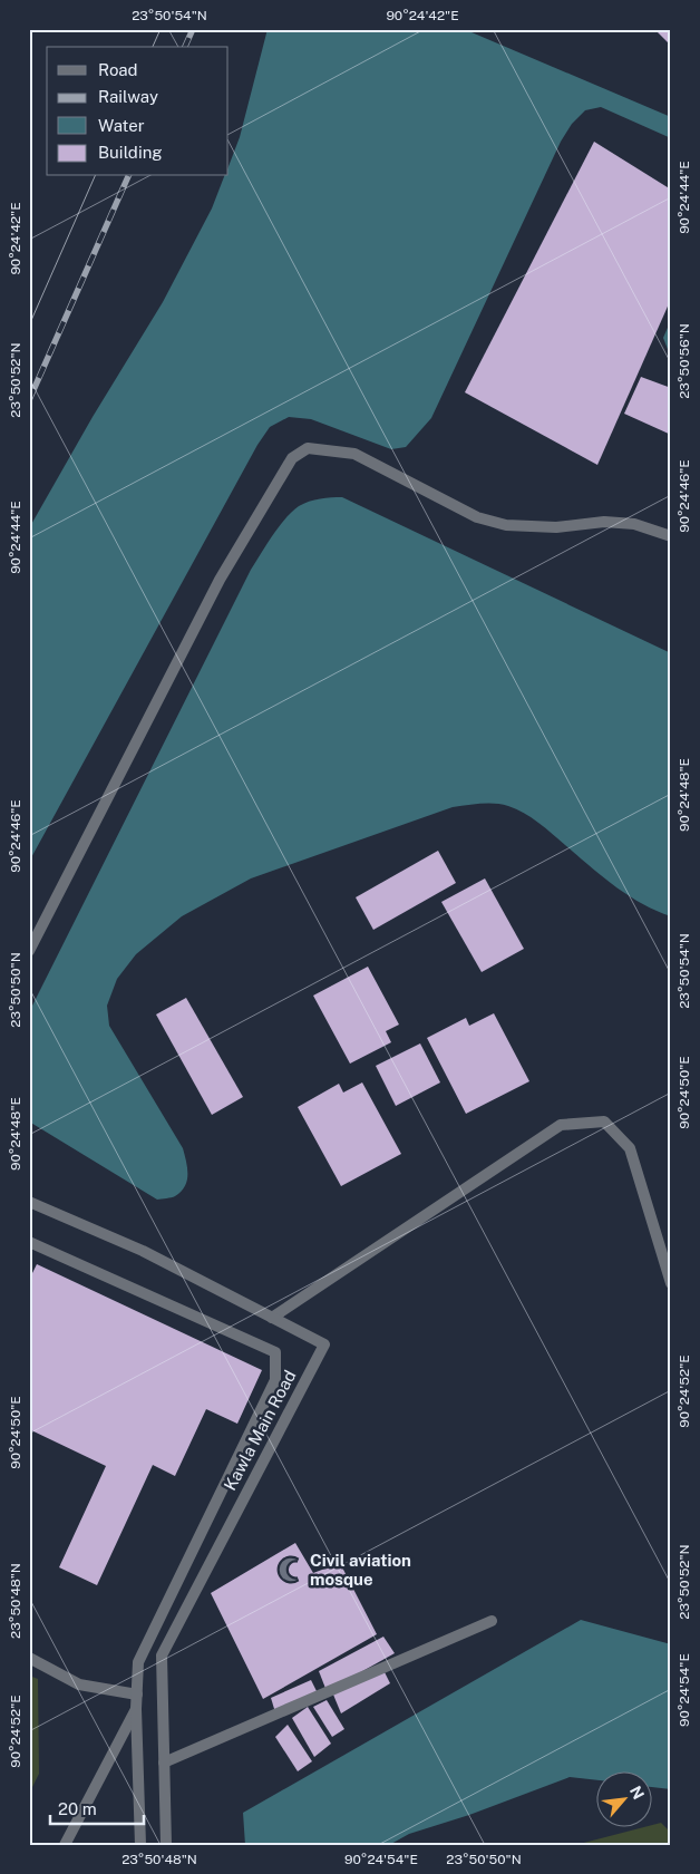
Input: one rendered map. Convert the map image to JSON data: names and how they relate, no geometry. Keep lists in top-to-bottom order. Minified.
{"streets":{"street":["Kawla Main Road"]},"places":{"mosque":["Civil aviation mosque"]},"legend":["Road","Railway","Water","Building"],"scale_bar":"20 m","north":"top right","coordinates":["23°50'54\"N","90°24'42\"E","90°24'44\"E","23°50'56\"N","23°50'52\"N","90°24'46\"E","90°24'48\"E","23°50'50\"N","90°24'50\"E","90°24'52\"E","23°50'48\"N","90°24'54\"E"]}
